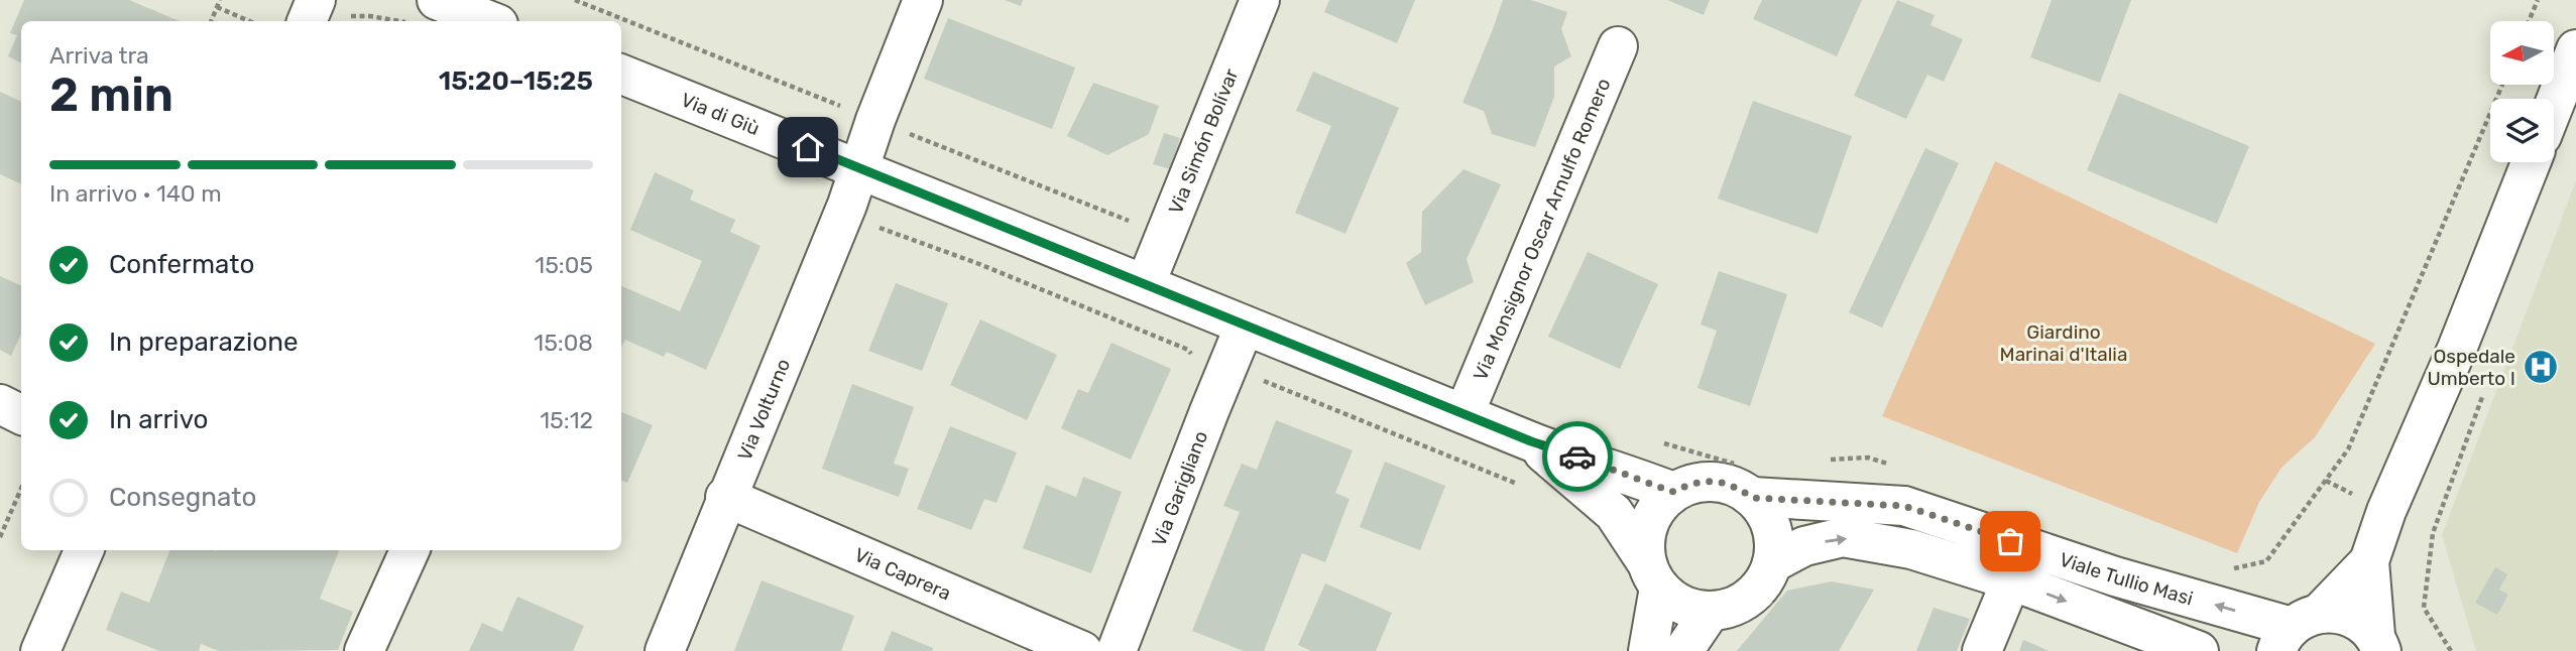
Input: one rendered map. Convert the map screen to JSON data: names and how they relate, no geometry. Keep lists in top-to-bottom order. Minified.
{"streets":{"street":["Via di Giù","Via Simón Bolívar","Via Monsignor Oscar Arnulfo Romero","Via Volturno","Via Garigliano","Via Caprera","Viale Tullio Masi"]},"crossings":[["Via di Giù","Via Simón Bolívar"],["Via di Giù","Via Monsignor Oscar Arnulfo Romero"],["Via di Giù","Via Volturno"],["Via di Giù","Via Garigliano"],["Via di Giù","Viale Tullio Masi"],["Via Volturno","Via Caprera"]],"parks":["Giardino Marinai d'Italia"],"places":{"hospital":["Ospedale Umberto I"]},"north":"left","page":{"heading":["2 min","Arriva tra","15:20–15:25"],"bar":"In arrivo · 140 m","list":[["Confermato","15:05"],["In preparazione","15:08"],["In arrivo","15:12"],"Consegnato"]}}
